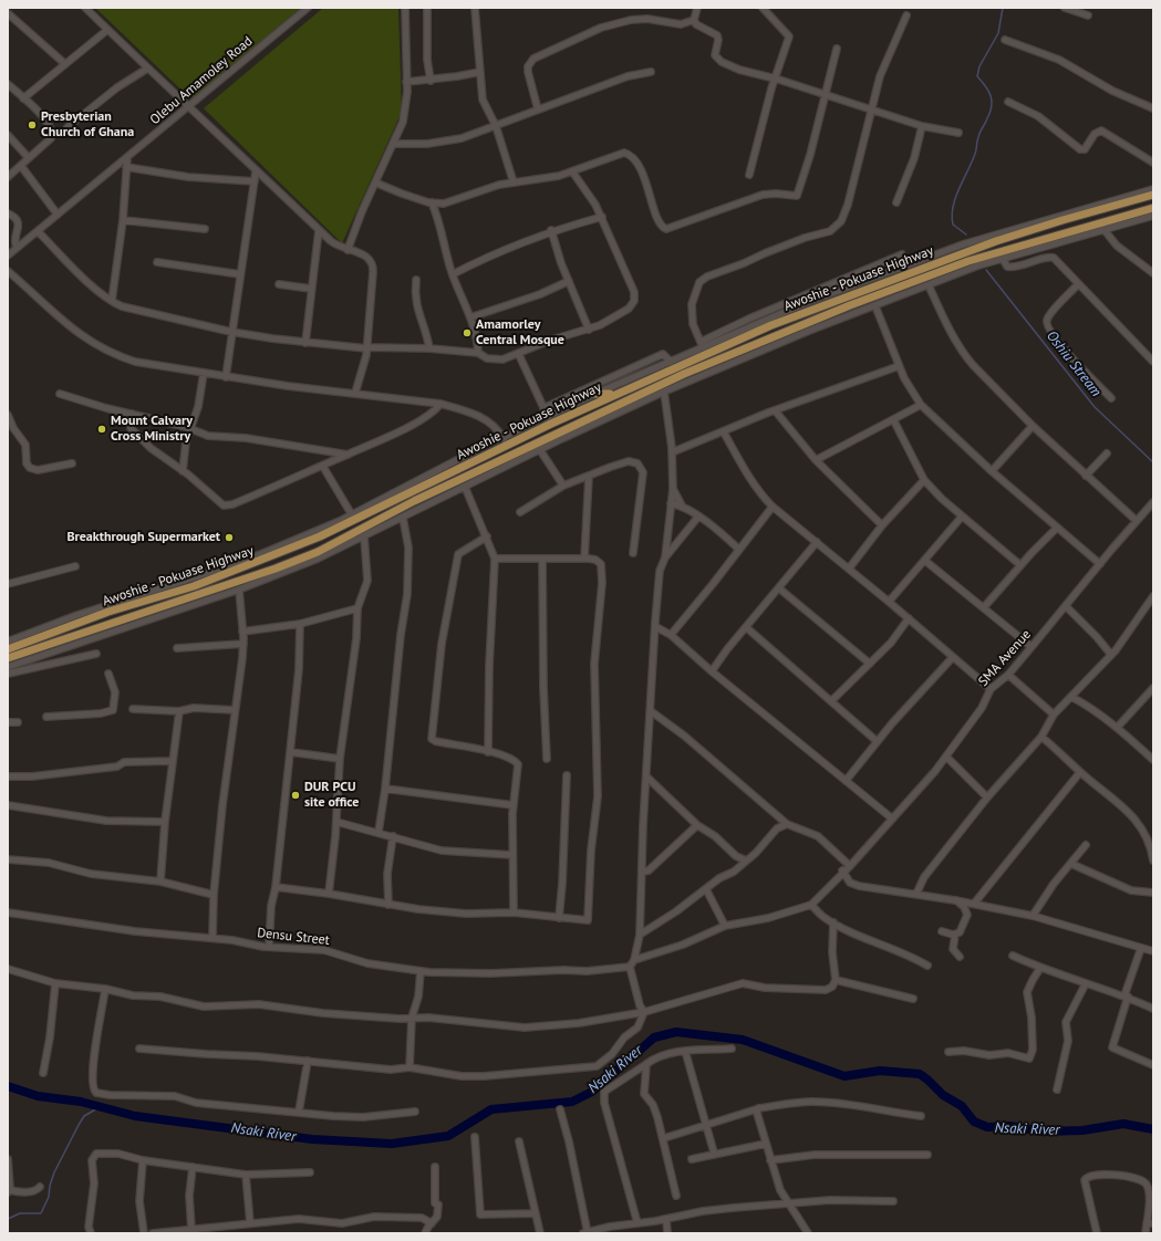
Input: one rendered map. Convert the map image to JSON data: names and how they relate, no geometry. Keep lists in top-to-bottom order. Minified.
{"streets":{"main road":["Awoshie - Pokuase Highway"],"street":["Olebu Amamoley Road","SMA Avenue","Densu Street"]},"water":["Oshiu Stream","Nsaki River"],"places":["Presbyterian Church of Ghana","Amamorley Central Mosque","Mount Calvary Cross Ministry","Breakthrough Supermarket","DUR PCU site office"]}
